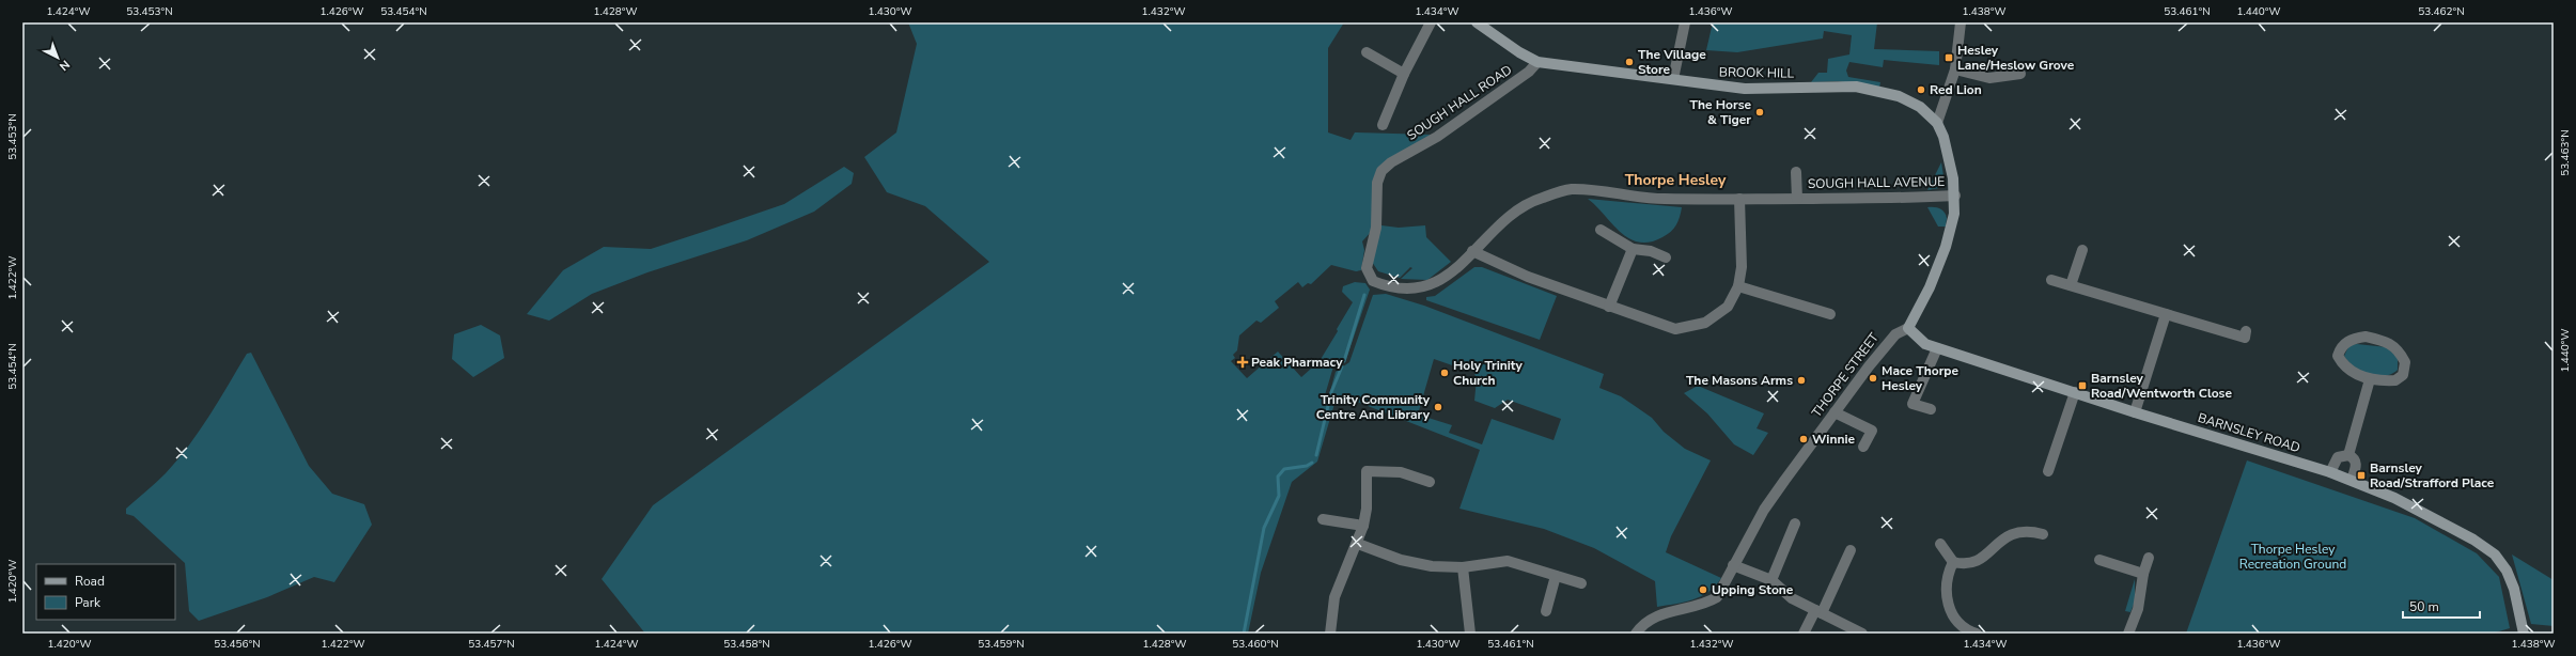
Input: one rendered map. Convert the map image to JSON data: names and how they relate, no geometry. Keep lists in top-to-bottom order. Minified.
{"streets":{"main road":["BROOK HILL","THORPE STREET","BARNSLEY ROAD"],"street":["SOUGH HALL ROAD","SOUGH HALL AVENUE"]},"crossings":[["BROOK HILL","SOUGH HALL ROAD"],["BROOK HILL","THORPE STREET"],["SOUGH HALL ROAD","SOUGH HALL AVENUE"],["SOUGH HALL AVENUE","THORPE STREET"],["THORPE STREET","BARNSLEY ROAD"]],"districts":["Thorpe Hesley"],"parks":["Thorpe Hesley Recreation Ground"],"places":{"transit":["Hesley Lane/Heslow Grove","Barnsley Road/Wentworth Close","Barnsley Road/Strafford Place"],"other":["The Village Store","Red Lion","The Horse & Tiger","Holy Trinity Church","Mace Thorpe Hesley","The Masons Arms","Trinity Community Centre And Library","Winnie","Upping Stone"],"health":["Peak Pharmacy"]},"legend":["Road","Park"],"scale_bar":"50 m","north":"bottom right","coordinates":["1.424°W","53.453°N","1.426°W","53.454°N","1.428°W","1.430°W","1.432°W","1.434°W","1.436°W","1.438°W","53.461°N","1.440°W","53.462°N","53.463°N","1.422°W","1.420°W","53.456°N","53.457°N","53.458°N","53.459°N","53.460°N"]}
